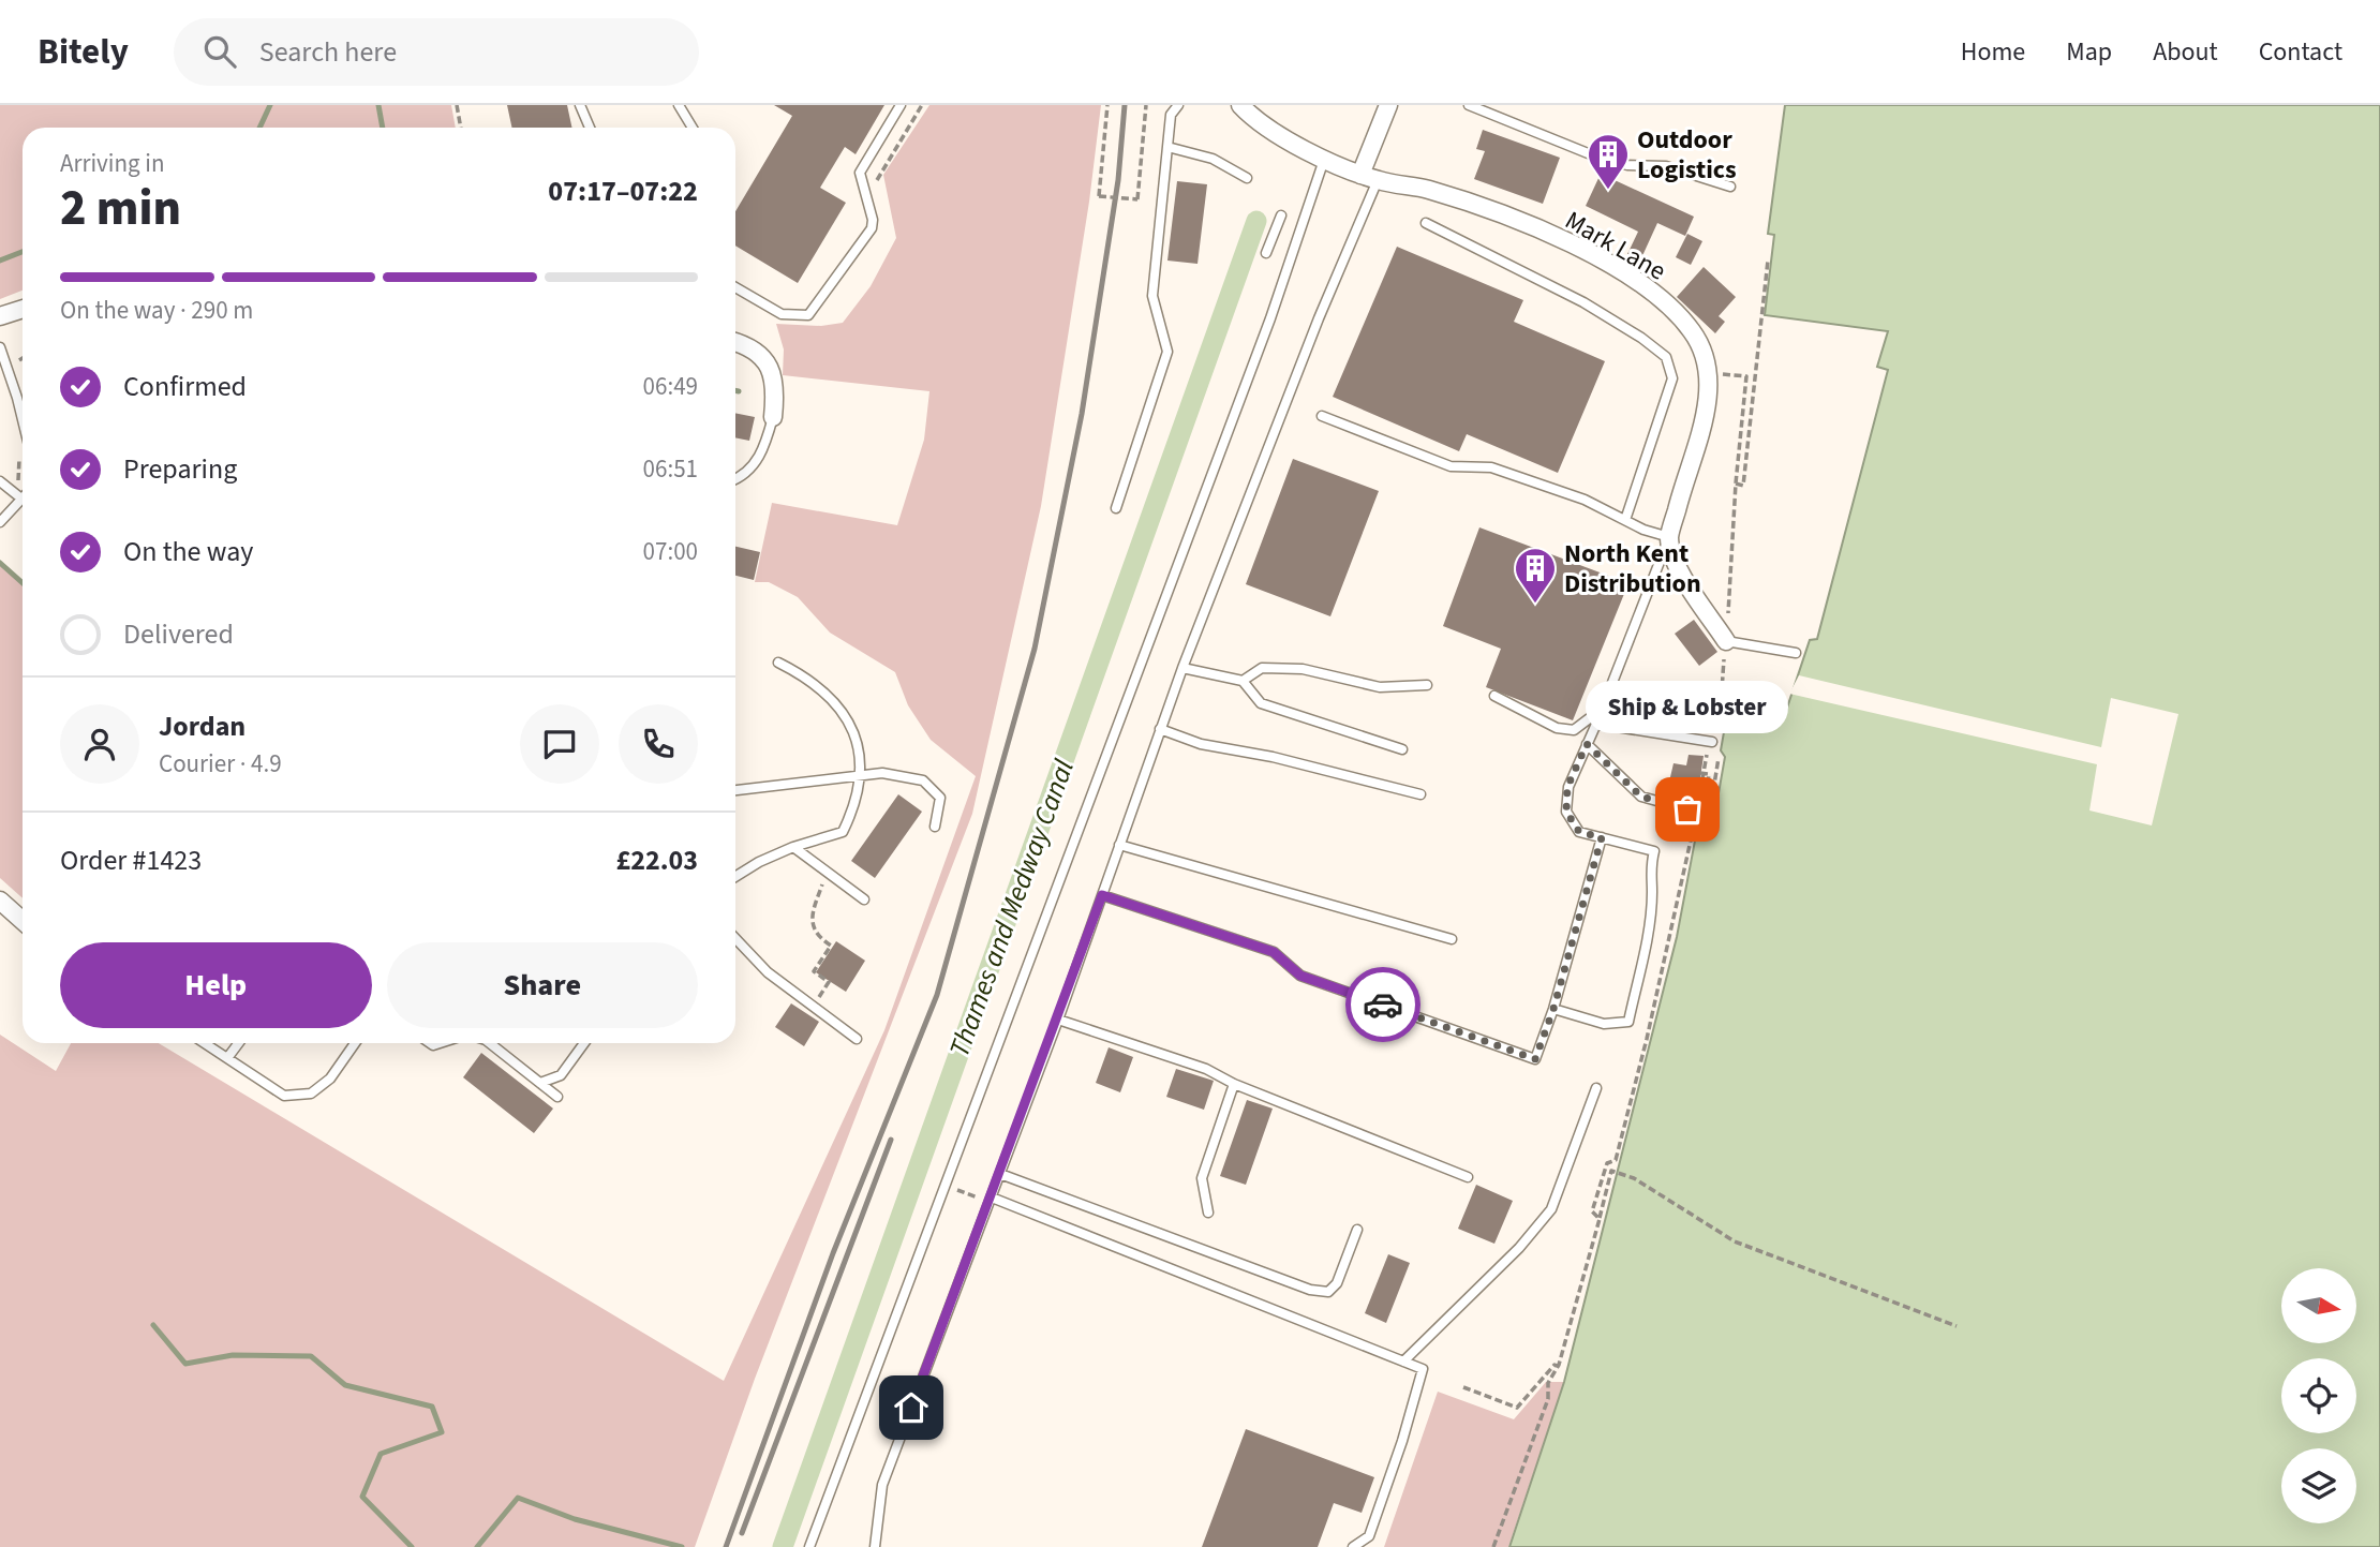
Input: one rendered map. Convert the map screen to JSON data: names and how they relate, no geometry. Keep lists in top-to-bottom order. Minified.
{"streets":{"street":["Mark Lane"]},"water":["Thames and Medway Canal"],"places":{"building":["Outdoor Logistics","North Kent Distribution"],"other":["Ship & Lobster"]},"north":"right","page":{"header":"Bitely","search":"Search here","nav":["Home","Map","About","Contact"],"heading":["2 min","Arriving in","07:17–07:22"],"panel":["Jordan","Courier · 4.9","Order #1423","£22.03"],"bar":"On the way · 290 m","list":[["Confirmed","06:49"],["Preparing","06:51"],["On the way","07:00"],"Delivered"],"bubble":"Ship & Lobster","buttons":["Help","Share"]}}
